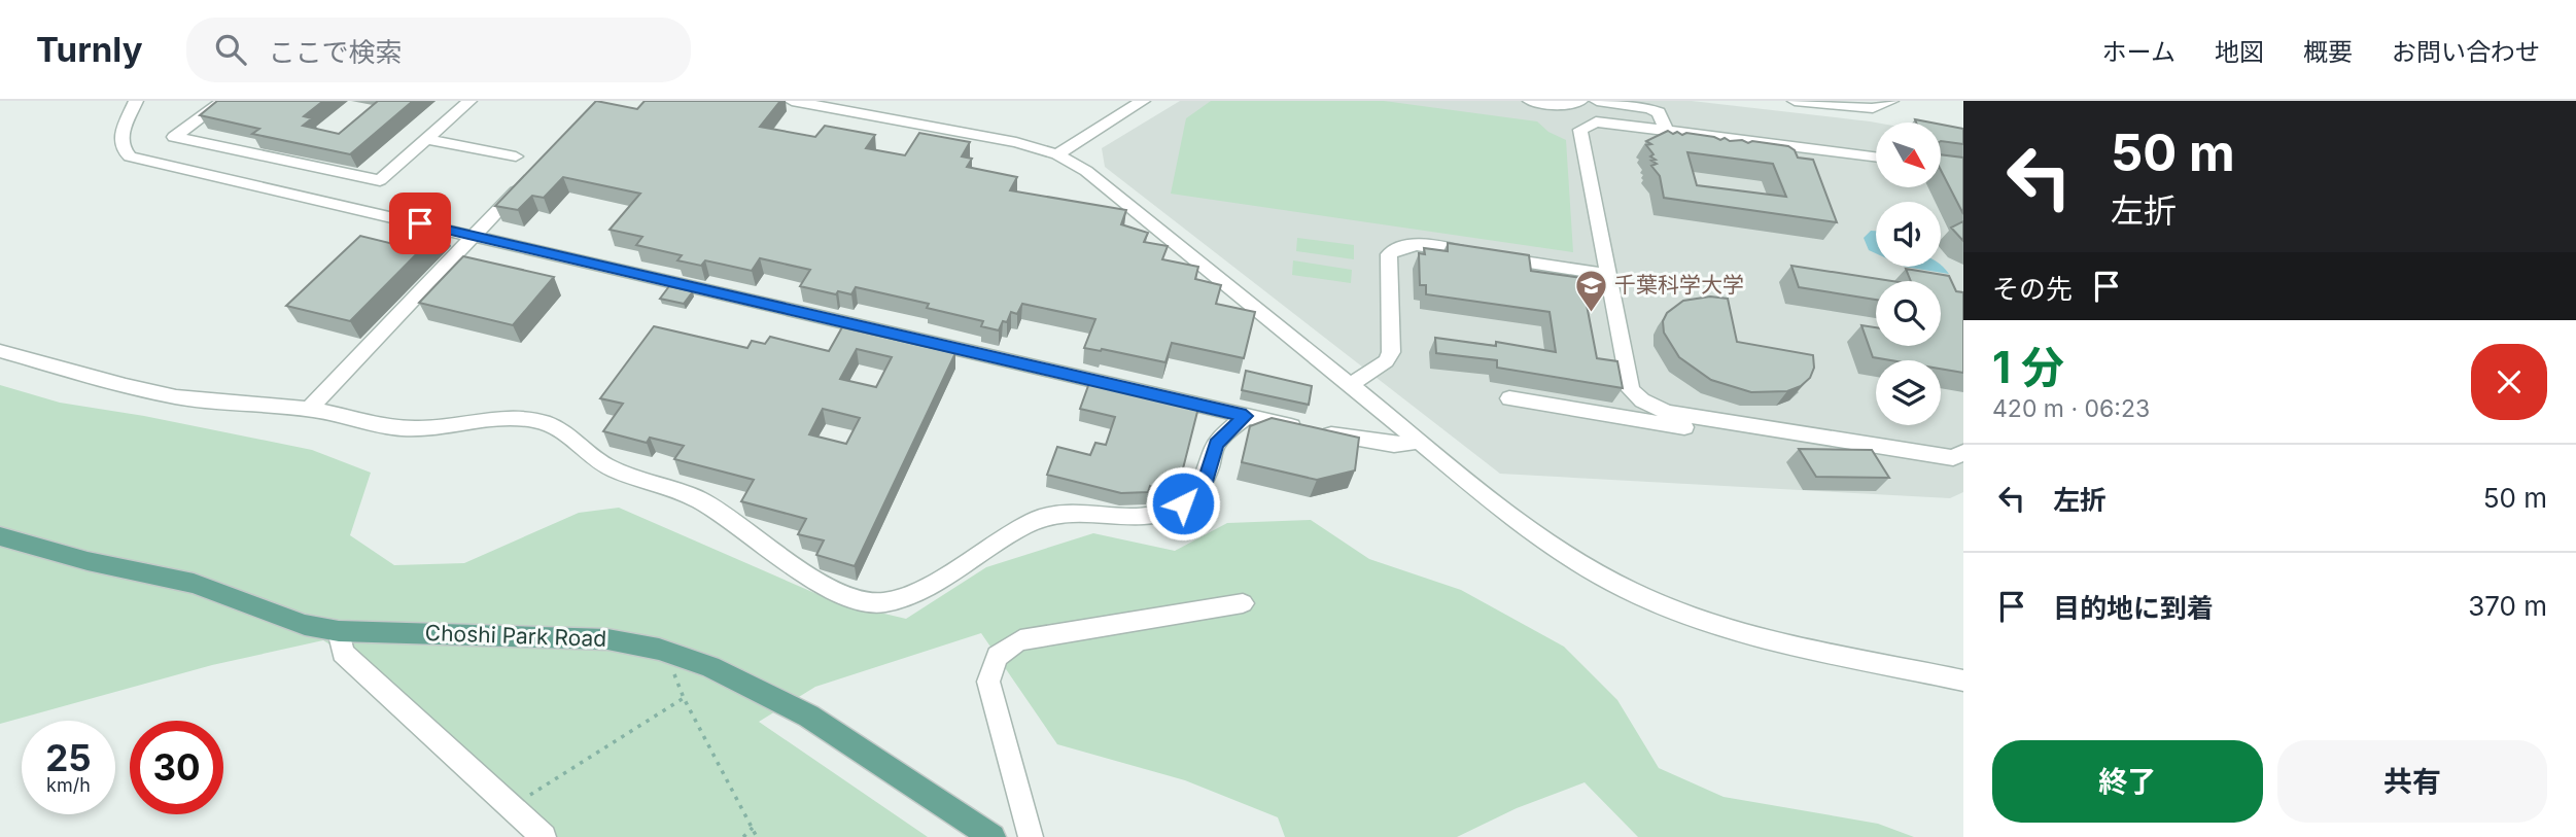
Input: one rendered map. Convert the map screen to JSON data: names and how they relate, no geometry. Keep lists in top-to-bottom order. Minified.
{"streets":{"main road":["Choshi Park Road"]},"places":{"school or university":["千葉科学大学"]},"north":"bottom right","page":{"header":"Turnly","search":"ここで検索","nav":["ホーム","地図","概要","お問い合わせ"],"turn":["50 m","左折"],"then":"その先","heading":["1 分","420 m · 06:23"],"list":[{"name":"左折","value":"50 m"},{"name":"目的地に到着","value":"370 m"}],"speed":"25 km/h","limit":"30","buttons":["終了","共有"]}}
